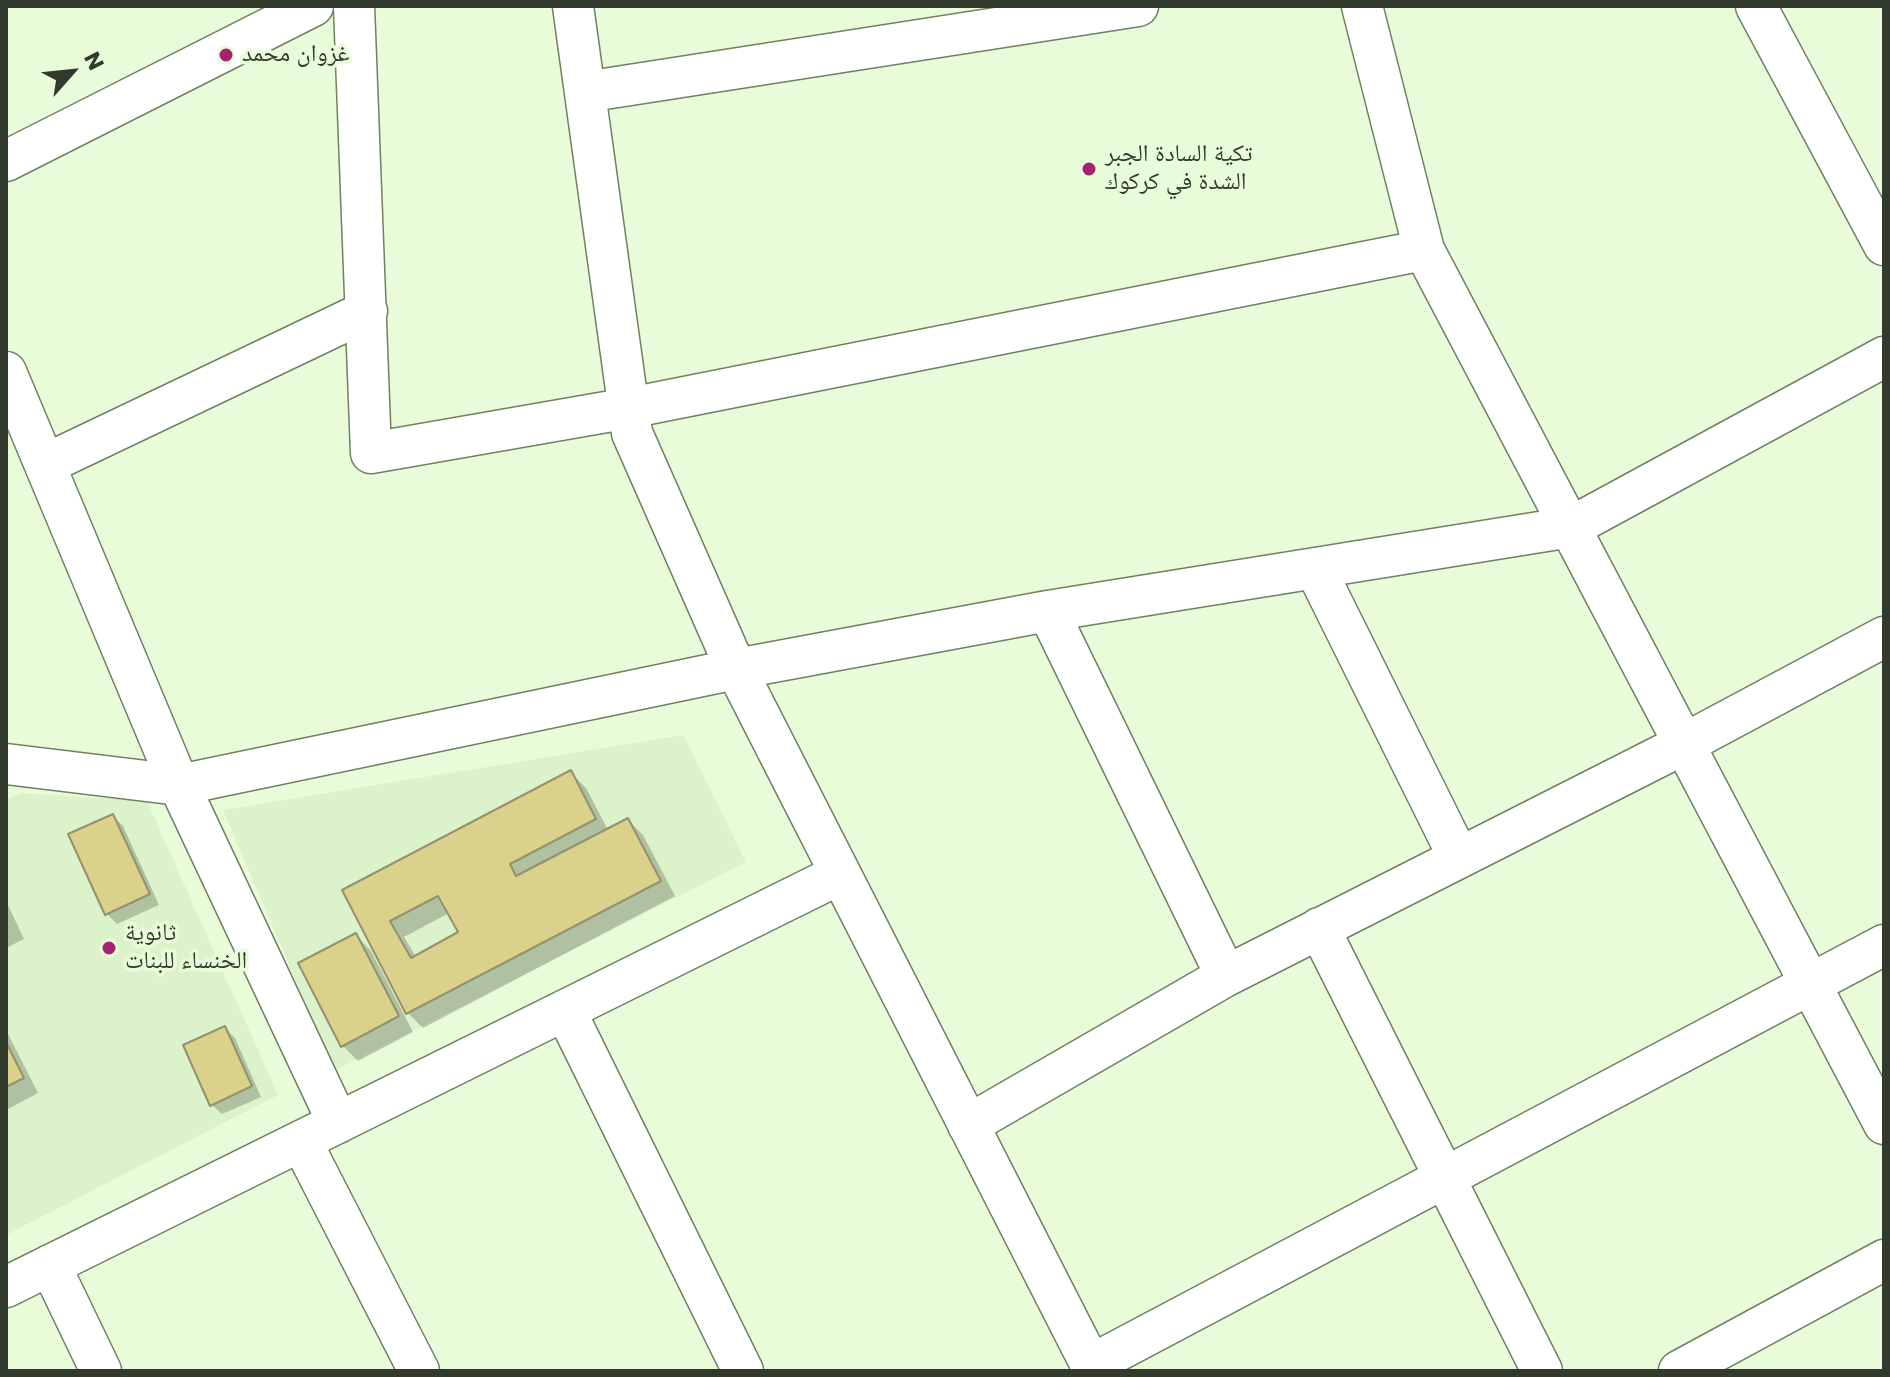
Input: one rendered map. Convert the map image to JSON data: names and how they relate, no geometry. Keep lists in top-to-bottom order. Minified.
{"places":["غزوان محمد","تكية السادة الجبر الشدة في كركوك","ثانوية الخنساء للبنات"],"north":"top right"}
